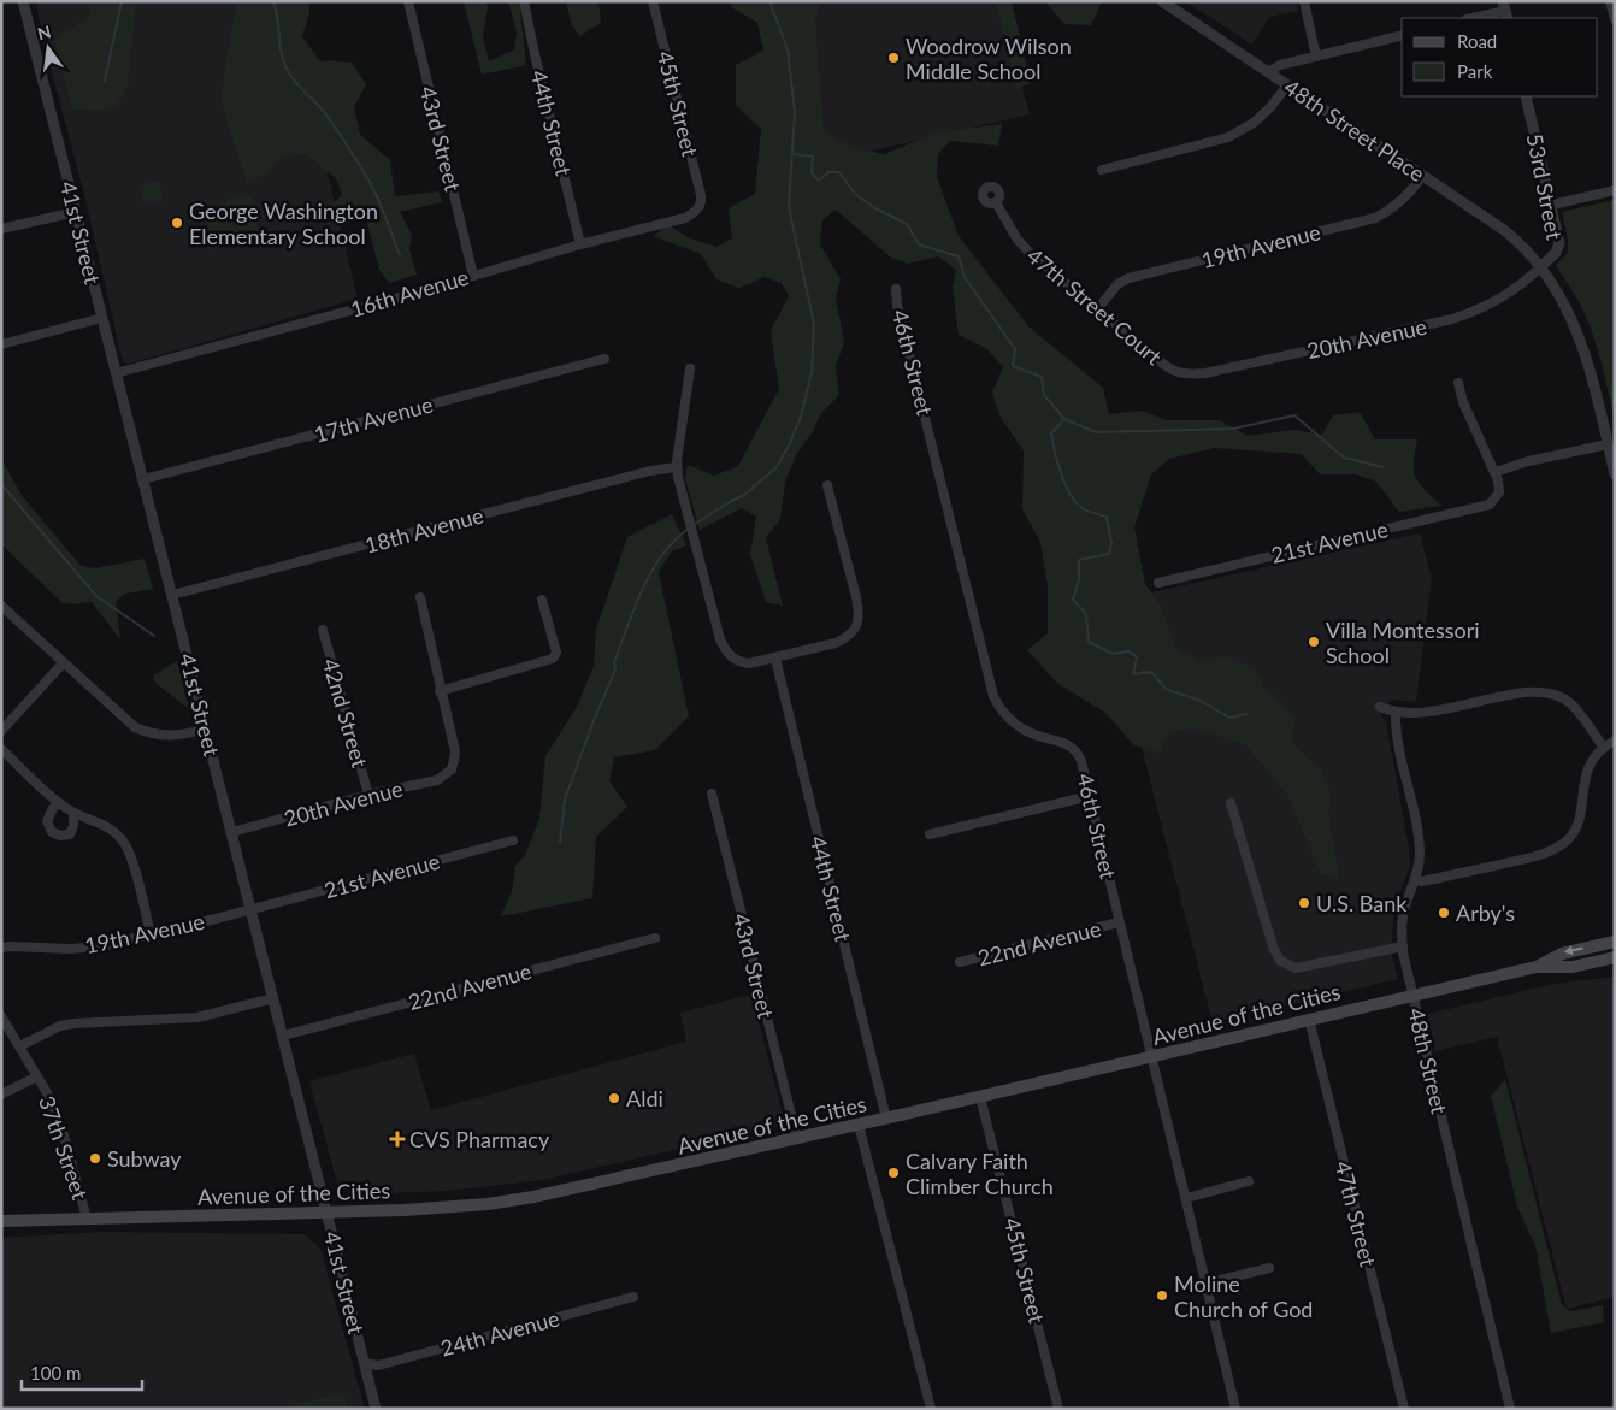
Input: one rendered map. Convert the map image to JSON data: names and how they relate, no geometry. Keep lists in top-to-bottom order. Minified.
{"streets":{"main road":["Avenue of the Cities"],"street":["45th Street","44th Street","48th Street Place","43rd Street","53rd Street","41st Street","19th Avenue","16th Avenue","47th Street Court","20th Avenue","46th Street","17th Avenue","18th Avenue","21st Avenue","42nd Street","22nd Avenue","48th Street","37th Street","47th Street","24th Avenue"]},"crossings":[["45th Street","16th Avenue"],["45th Street","Avenue of the Cities"],["44th Street","16th Avenue"],["44th Street","Avenue of the Cities"],["48th Street Place","53rd Street"],["48th Street Place","19th Avenue"],["48th Street Place","20th Avenue"],["43rd Street","16th Avenue"],["43rd Street","Avenue of the Cities"],["53rd Street","20th Avenue"],["41st Street","19th Avenue"],["41st Street","16th Avenue"],["41st Street","20th Avenue"],["41st Street","17th Avenue"],["41st Street","18th Avenue"],["41st Street","21st Avenue"],["41st Street","22nd Avenue"],["41st Street","Avenue of the Cities"],["41st Street","24th Avenue"],["19th Avenue","47th Street Court"],["19th Avenue","21st Avenue"],["47th Street Court","20th Avenue"],["20th Avenue","42nd Street"],["46th Street","22nd Avenue"],["46th Street","Avenue of the Cities"],["Avenue of the Cities","48th Street"],["Avenue of the Cities","37th Street"],["Avenue of the Cities","47th Street"]],"places":{"other":["Woodrow Wilson Middle School","George Washington Elementary School","Villa Montessori School","U.S. Bank","Arby's","Aldi","Subway","Calvary Faith Climber Church","Moline Church of God"],"health":["CVS Pharmacy"]},"legend":["Road","Park"],"scale_bar":"100 m","north":"top"}
